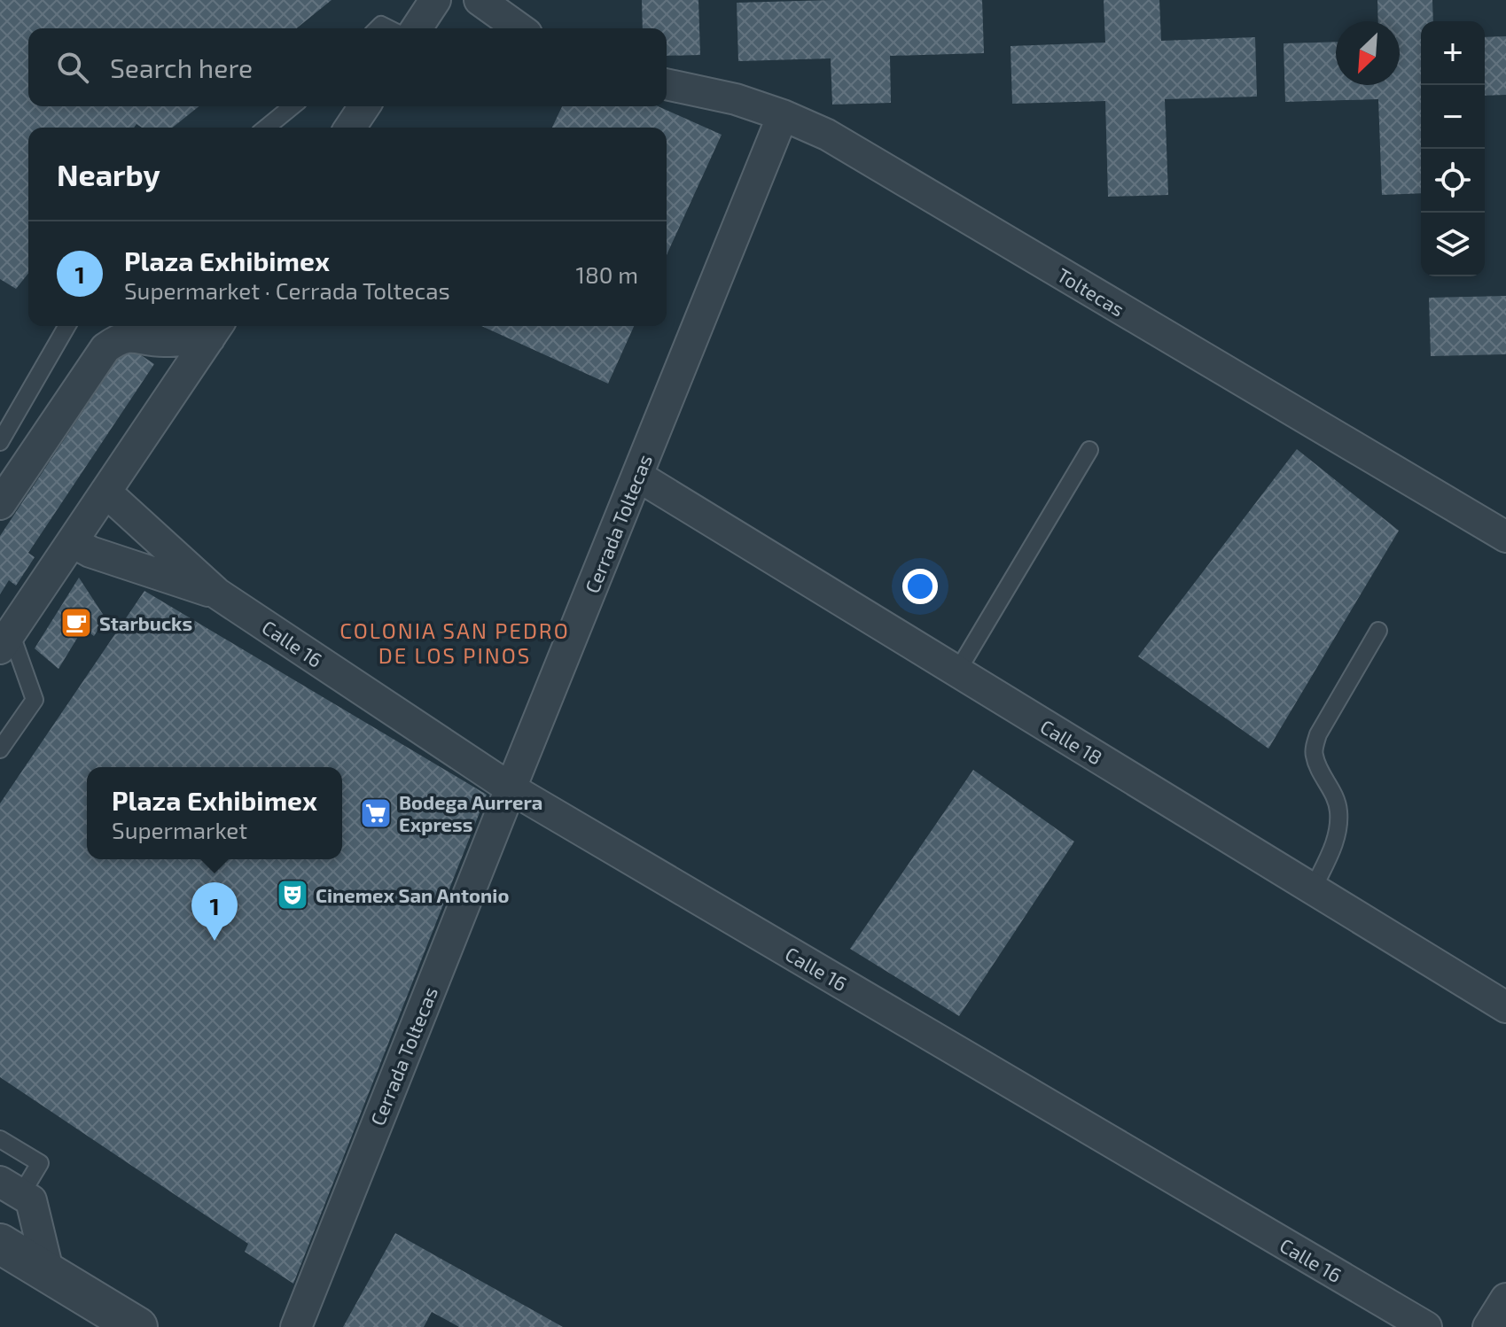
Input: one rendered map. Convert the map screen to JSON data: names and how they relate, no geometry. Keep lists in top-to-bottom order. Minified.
{"streets":{"street":["Toltecas","Cerrada Toltecas","Calle 16","Calle 18"]},"crossings":[["Toltecas","Cerrada Toltecas"],["Cerrada Toltecas","Calle 16"],["Cerrada Toltecas","Calle 18"]],"districts":["COLONIA SAN PEDRO DE LOS PINOS"],"places":{"cafe":["Starbucks"],"supermarket":["Bodega Aurrera Express"],"theatre":["Cinemex San Antonio"]},"north":"bottom left","page":{"map_buttons":["+","−"],"search":"Search here","heading":"Nearby","list":[{"mark":"1","name":"Plaza Exhibimex","note":"Supermarket · Cerrada Toltecas","value":"180 m"}],"popup":["Plaza Exhibimex","Supermarket"],"pins":"1"}}
